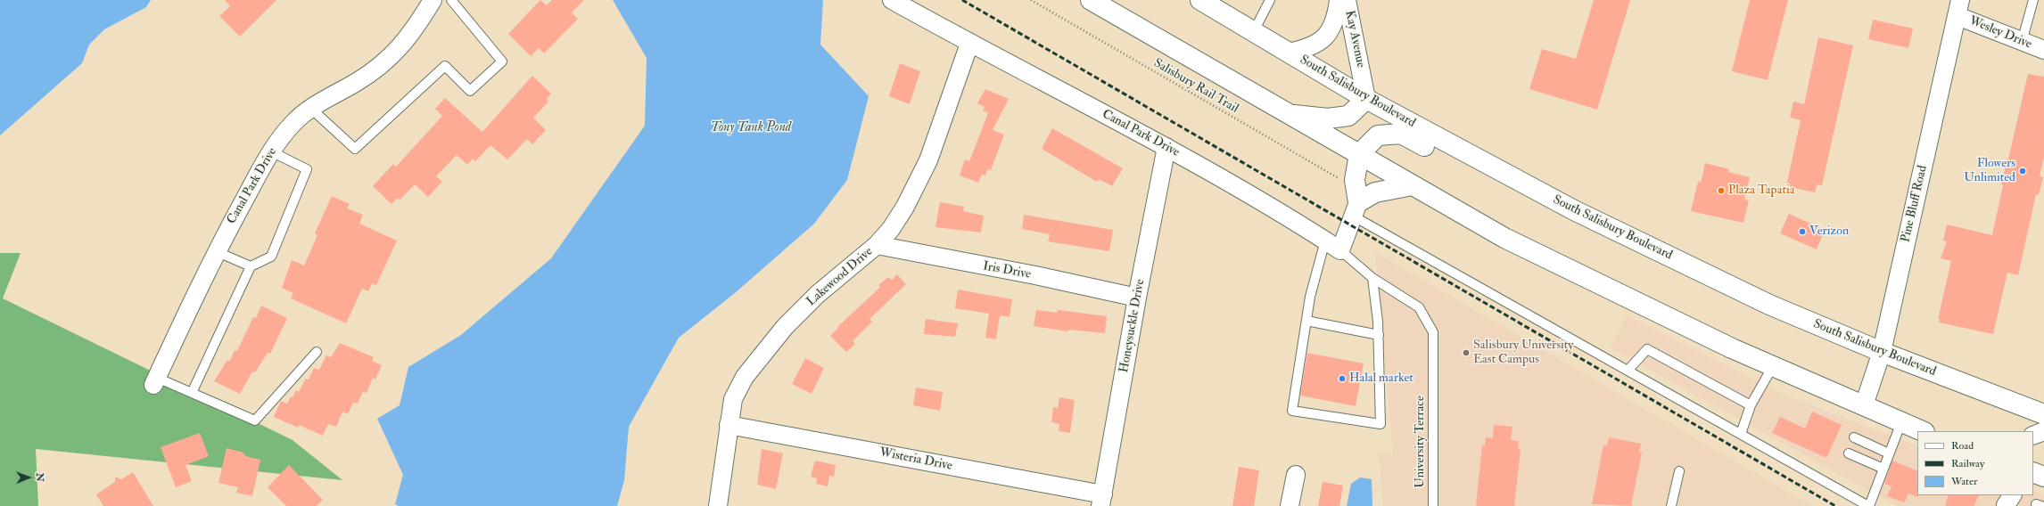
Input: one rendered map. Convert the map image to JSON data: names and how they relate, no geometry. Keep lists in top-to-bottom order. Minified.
{"streets":{"main road":["South Salisbury Boulevard"],"street":["Wesley Drive","Kay Avenue","Canal Park Drive","Pine Bluff Road","Iris Drive","Lakewood Drive","Honeysuckle Drive","Wisteria Drive"],"lane":["University Terrace"],"path":["Salisbury Rail Trail"]},"crossings":[["Wesley Drive","Pine Bluff Road"],["Kay Avenue","South Salisbury Boulevard"],["South Salisbury Boulevard","Pine Bluff Road"],["Canal Park Drive","Lakewood Drive"],["Canal Park Drive","Honeysuckle Drive"],["Canal Park Drive","University Terrace"],["Iris Drive","Lakewood Drive"],["Iris Drive","Honeysuckle Drive"],["Lakewood Drive","Wisteria Drive"],["Honeysuckle Drive","Wisteria Drive"]],"water":["Tony Tank Pond"],"places":["Flowers Unlimited","Plaza Tapatia","Verizon","Salisbury University East Campus","Halal market"],"legend":["Road","Railway","Water"],"north":"right"}
